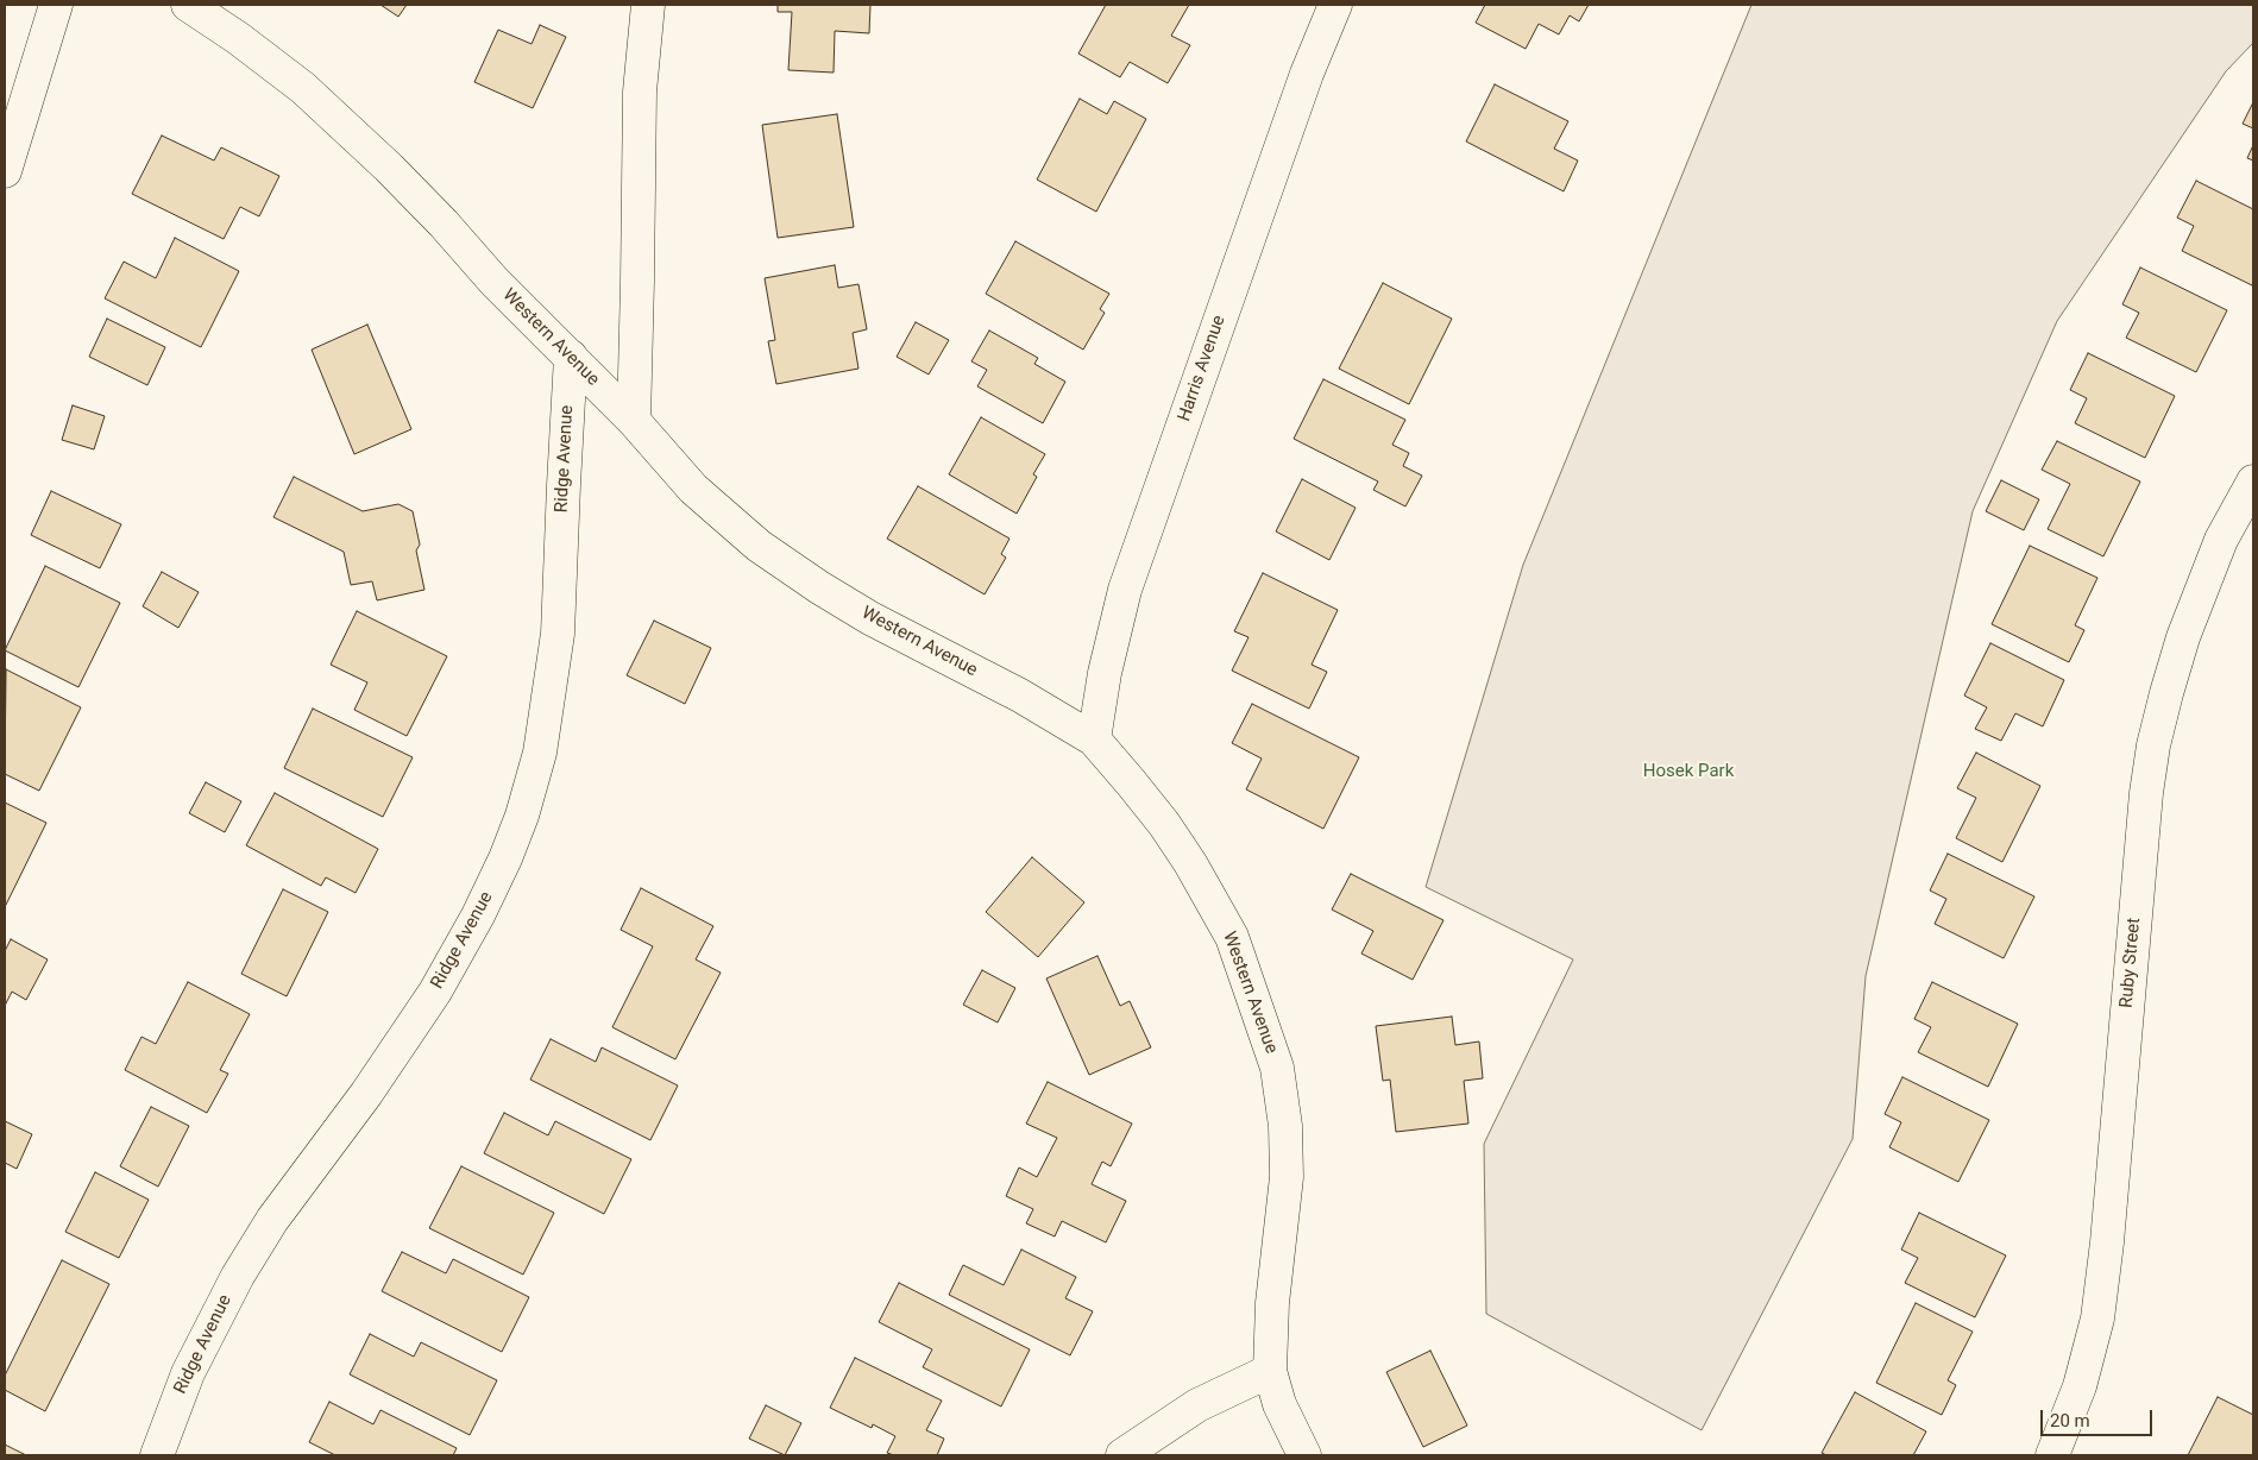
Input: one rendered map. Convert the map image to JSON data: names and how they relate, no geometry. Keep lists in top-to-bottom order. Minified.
{"streets":{"street":["Western Avenue","Harris Avenue","Ridge Avenue","Ruby Street"]},"crossings":[["Western Avenue","Harris Avenue"],["Western Avenue","Ridge Avenue"]],"parks":["Hosek Park"],"scale_bar":"20 m"}
